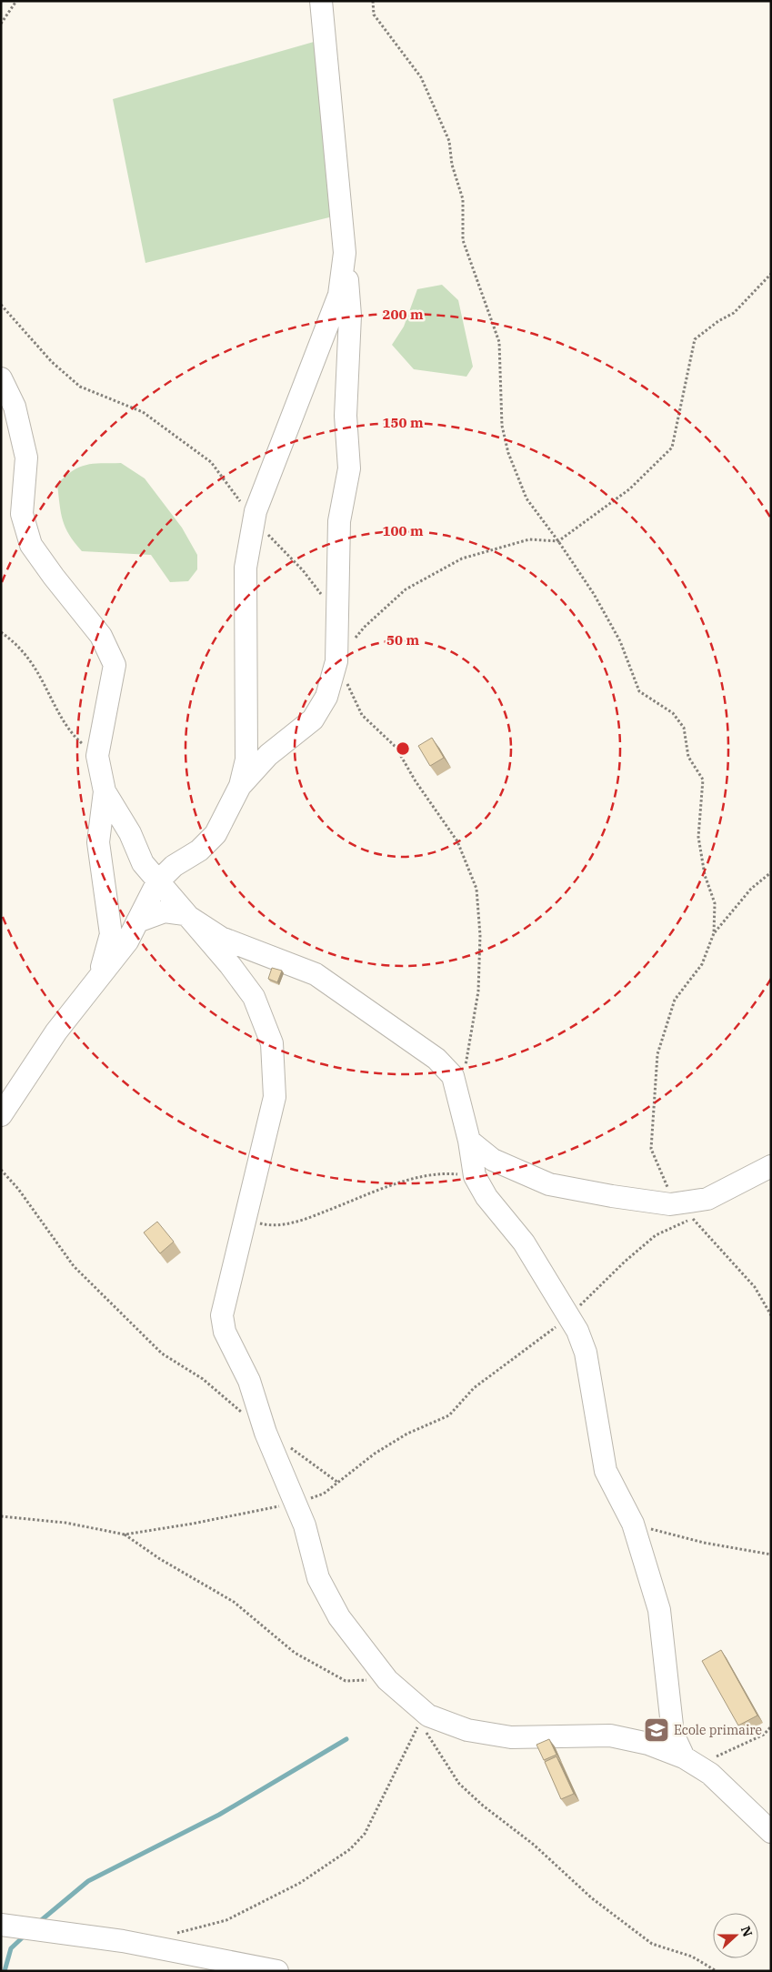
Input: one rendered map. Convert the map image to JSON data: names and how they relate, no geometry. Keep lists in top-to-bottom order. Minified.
{"places":{"school or university":["Ecole primaire"]},"north":"right","rings":["200 m","150 m","100 m","50 m"]}
